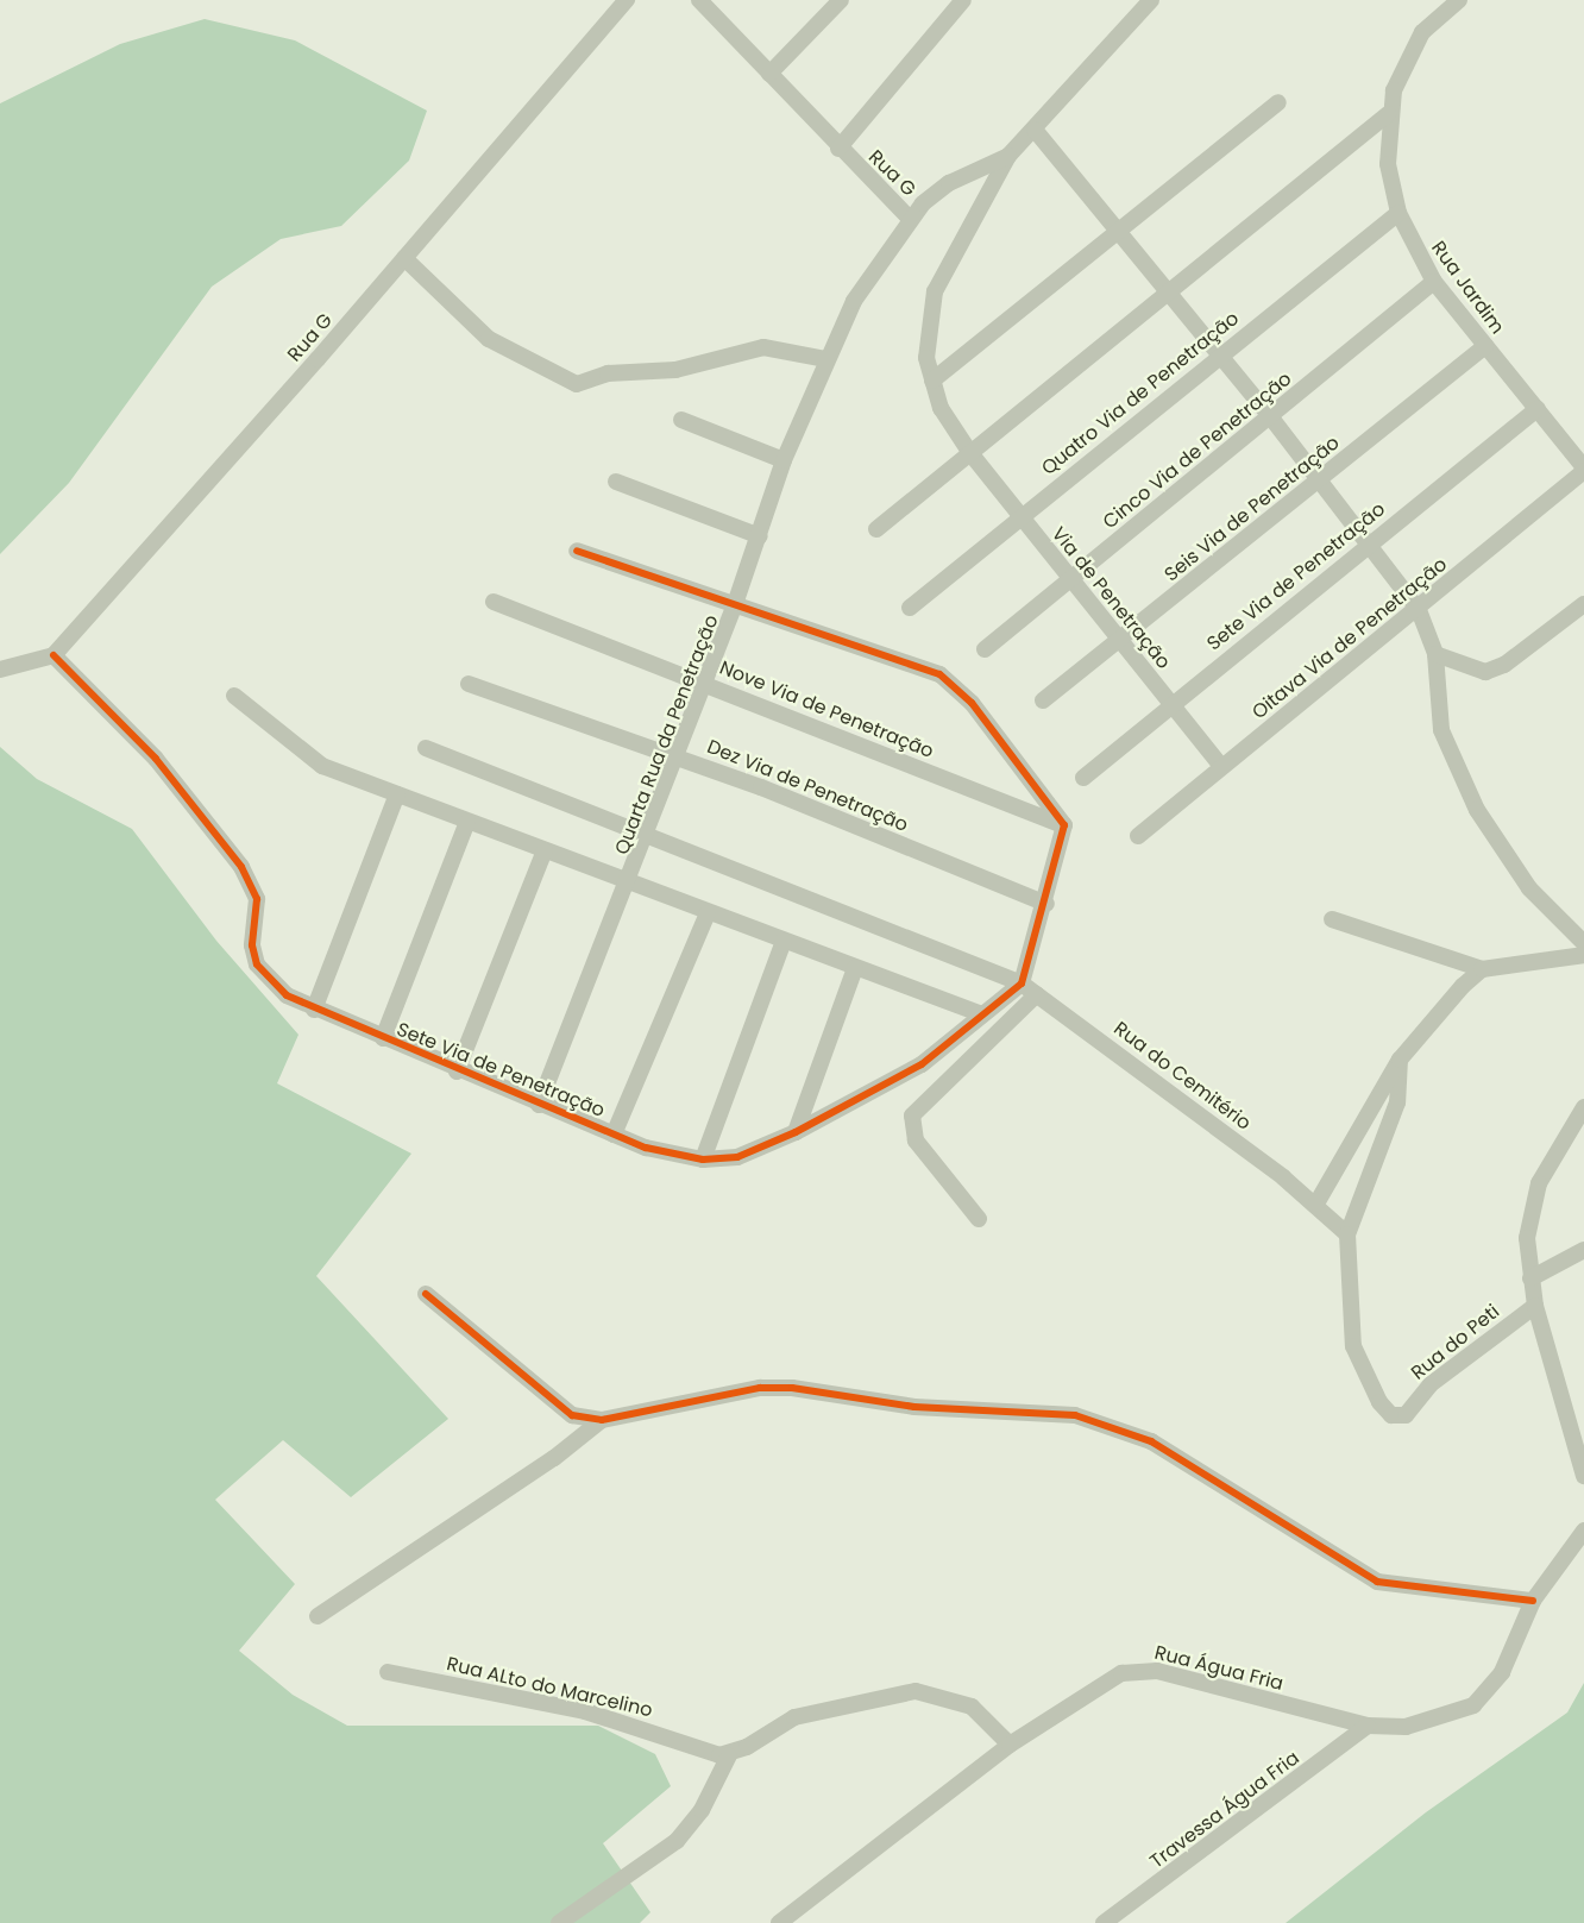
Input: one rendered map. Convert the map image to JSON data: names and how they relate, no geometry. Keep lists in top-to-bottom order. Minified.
{"streets":{"street":["Rua G","Rua Jardim","Quatro Via de Penetração","Cinco Via de Penetração","Seis Via de Penetração","Sete Via de Penetração","Via de Penetração","Oitava Via de Penetração","Nove Via de Penetração","Quarta Rua da Penetração","Dez Via de Penetração","Rua do Cemitério","Rua do Peti","Rua Água Fria","Rua ALto do Marcelino","Travessa Água Fria"]},"crossings":[["Rua G","Sete Via de Penetração"],["Rua G","Quarta Rua da Penetração"],["Rua Jardim","Quatro Via de Penetração"],["Rua Jardim","Cinco Via de Penetração"],["Rua Jardim","Seis Via de Penetração"],["Rua Jardim","Sete Via de Penetração"],["Rua Jardim","Oitava Via de Penetração"],["Quatro Via de Penetração","Via de Penetração"],["Cinco Via de Penetração","Via de Penetração"],["Seis Via de Penetração","Via de Penetração"],["Sete Via de Penetração","Via de Penetração"],["Sete Via de Penetração","Quarta Rua da Penetração"],["Sete Via de Penetração","Rua do Cemitério"],["Via de Penetração","Oitava Via de Penetração"],["Via de Penetração","Quarta Rua da Penetração"],["Nove Via de Penetração","Quarta Rua da Penetração"],["Quarta Rua da Penetração","Dez Via de Penetração"],["Quarta Rua da Penetração","Rua do Cemitério"],["Rua do Cemitério","Rua do Peti"],["Rua Água Fria","Travessa Água Fria"]]}
